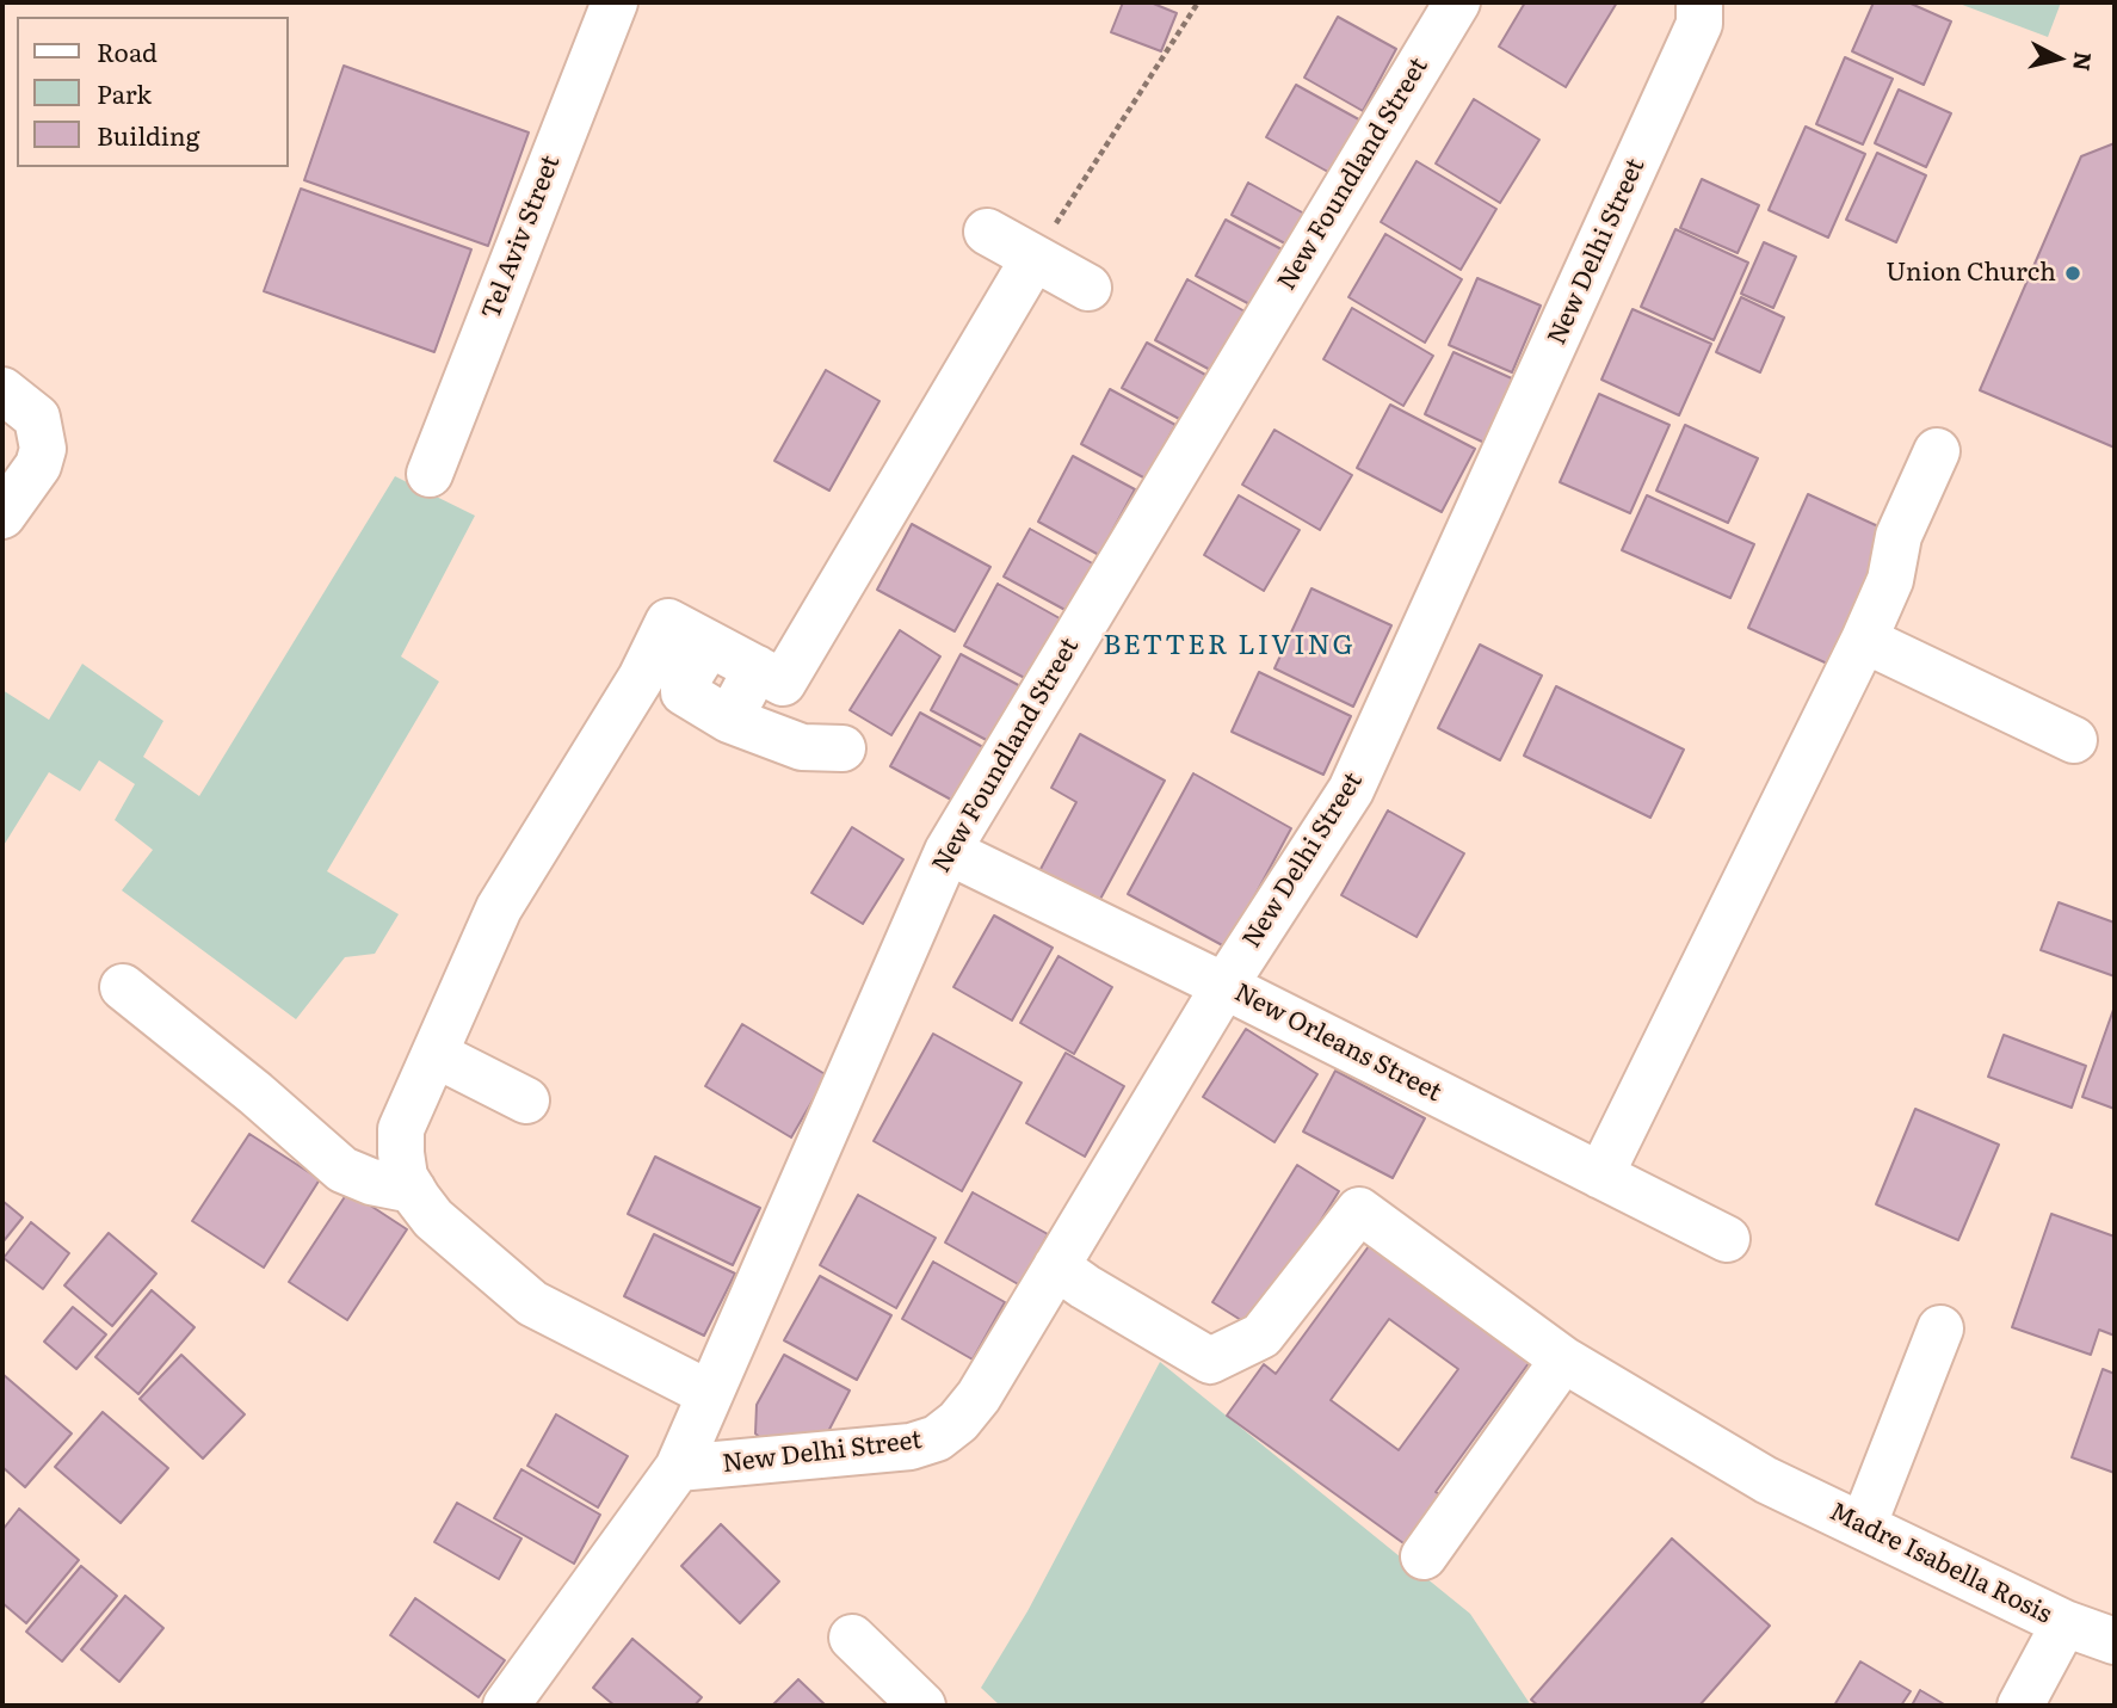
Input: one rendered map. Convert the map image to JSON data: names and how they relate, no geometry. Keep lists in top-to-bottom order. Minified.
{"streets":{"street":["New Foundland Street","Tel Aviv Street","New Delhi Street","New Orleans Street","Madre Isabella Rosis"]},"crossings":[["New Foundland Street","New Delhi Street"],["New Foundland Street","New Orleans Street"],["New Delhi Street","New Orleans Street"],["New Delhi Street","Madre Isabella Rosis"]],"districts":["BETTER LIVING"],"places":["Union Church"],"legend":["Road","Park","Building"],"north":"right"}
